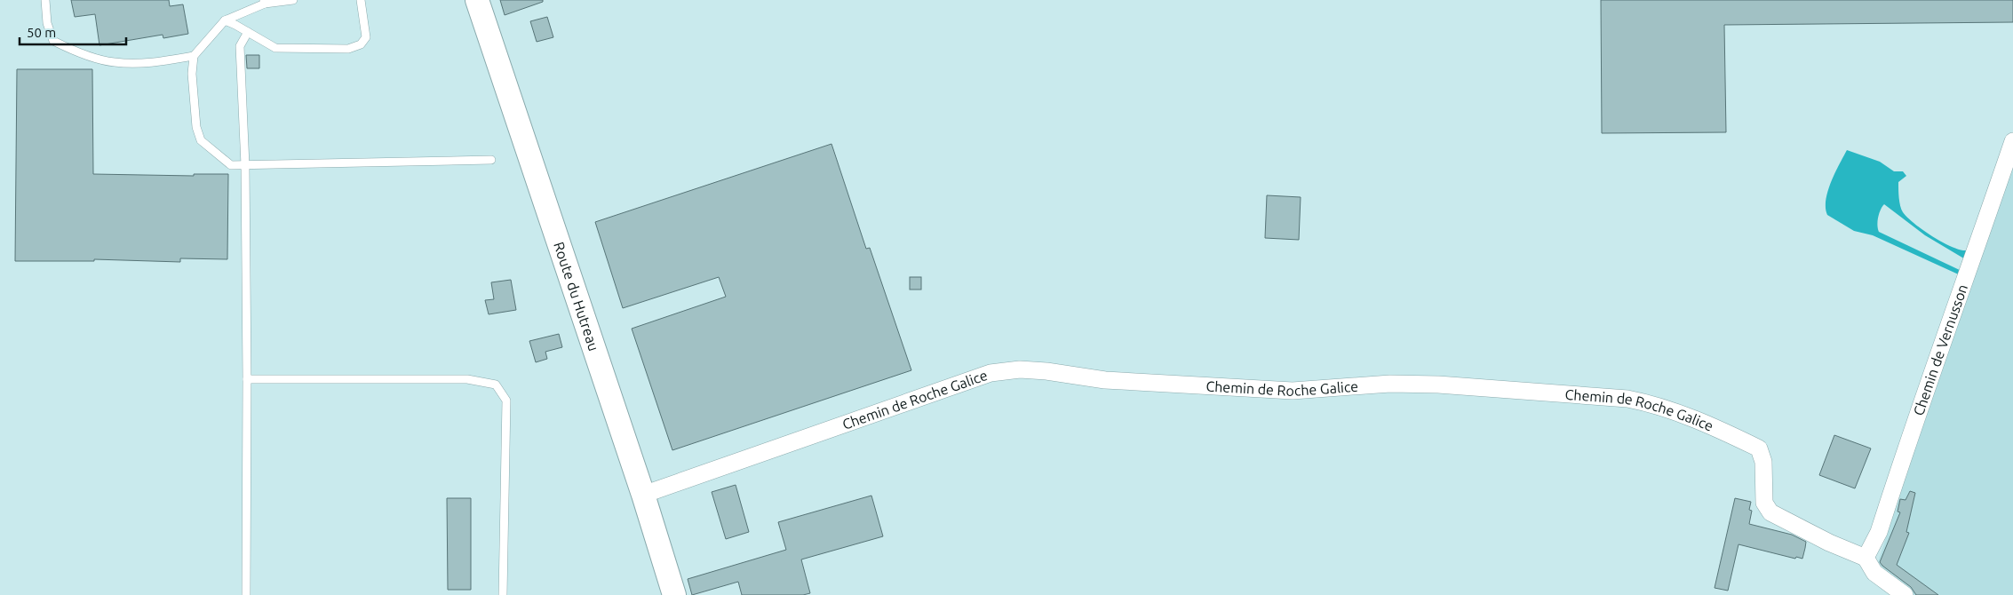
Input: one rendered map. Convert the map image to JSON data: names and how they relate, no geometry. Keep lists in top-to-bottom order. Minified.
{"streets":{"street":["Route du Hutreau","Chemin de Vernusson","Chemin de Roche Galice"]},"crossings":[["Route du Hutreau","Chemin de Roche Galice"],["Chemin de Vernusson","Chemin de Roche Galice"]],"scale_bar":"50 m"}
